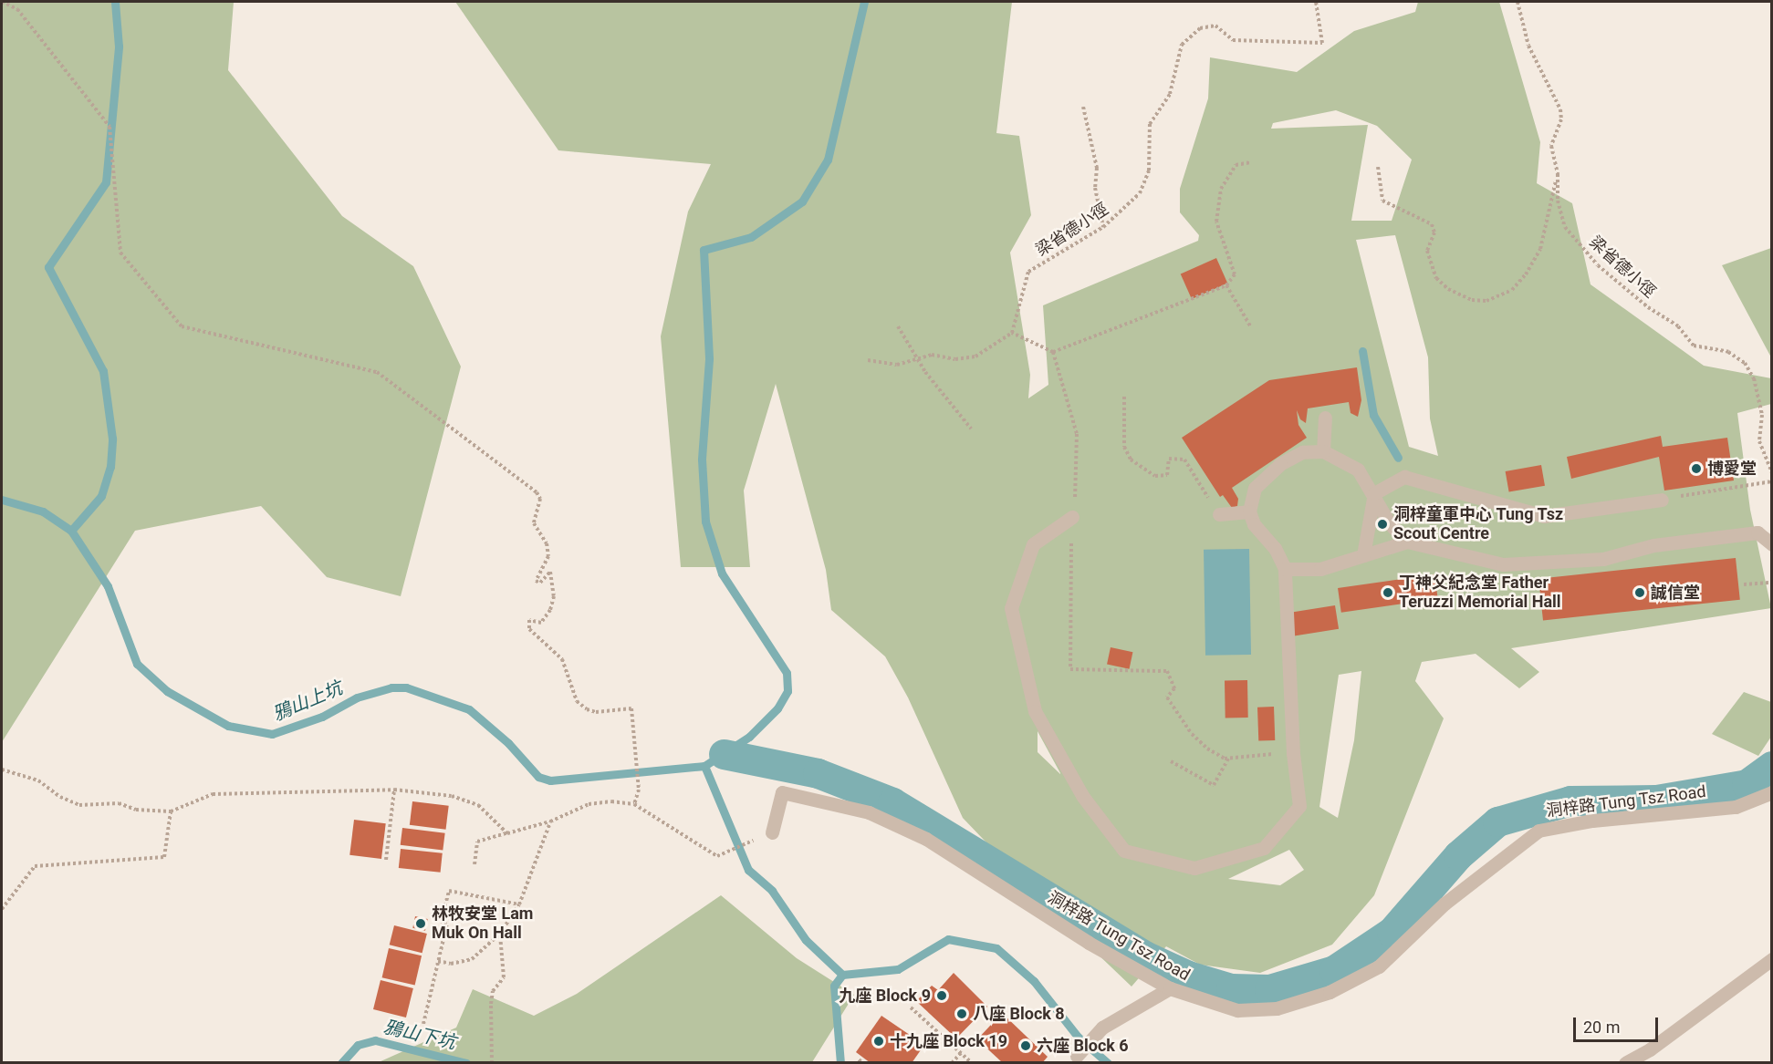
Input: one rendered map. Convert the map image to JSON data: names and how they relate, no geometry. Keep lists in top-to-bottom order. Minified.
{"streets":{"street":["洞梓路 Tung Tsz Road"],"path":["梁省德小徑"]},"water":["鴉山上坑","鴉山下坑"],"places":["博愛堂","洞梓童軍中心 Tung Tsz Scout Centre","丁神父紀念堂 Father Teruzzi Memorial Hall","誠信堂","林牧安堂 Lam Muk On Hall","九座 Block 9","八座 Block 8","十九座 Block 19","六座 Block 6"],"scale_bar":"20 m"}
